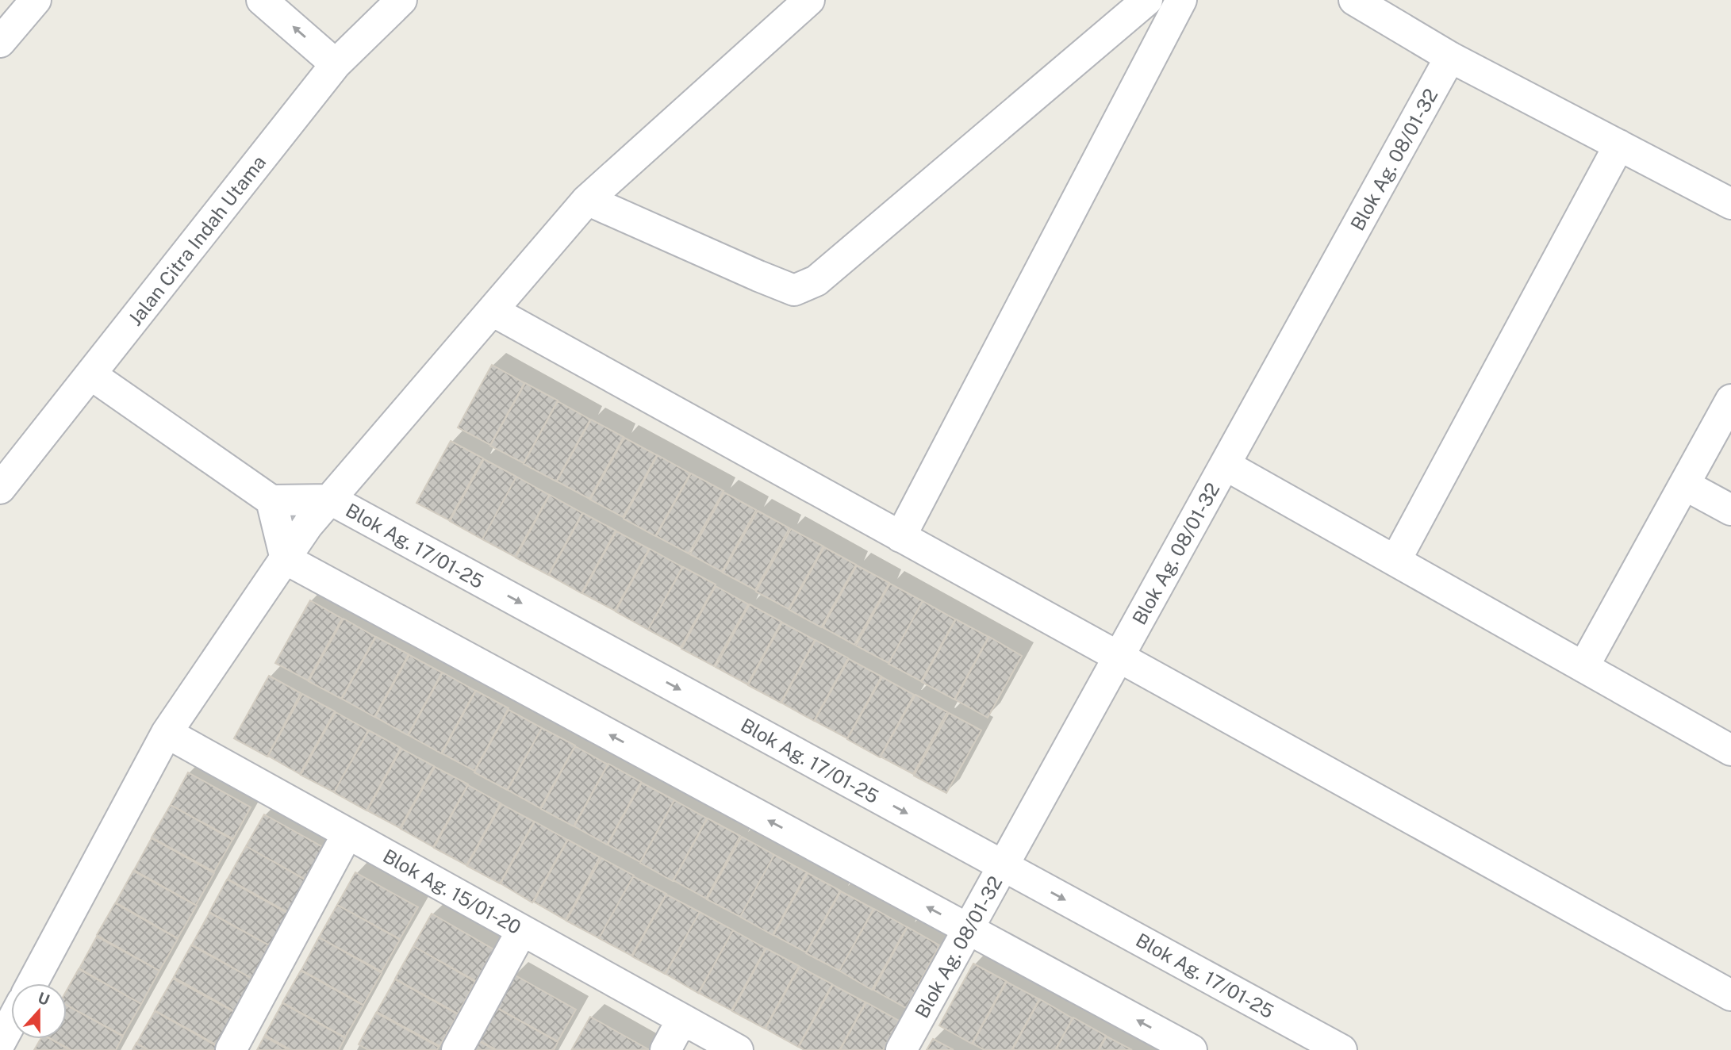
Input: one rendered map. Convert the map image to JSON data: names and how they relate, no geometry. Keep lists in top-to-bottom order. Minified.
{"streets":{"street":["Blok Ag. 08/01-32","Jalan Citra Indah Utama","Blok Ag. 17/01-25","Blok Ag. 15/01-20"]},"crossings":[["Blok Ag. 08/01-32","Blok Ag. 17/01-25"]],"north":"top"}
